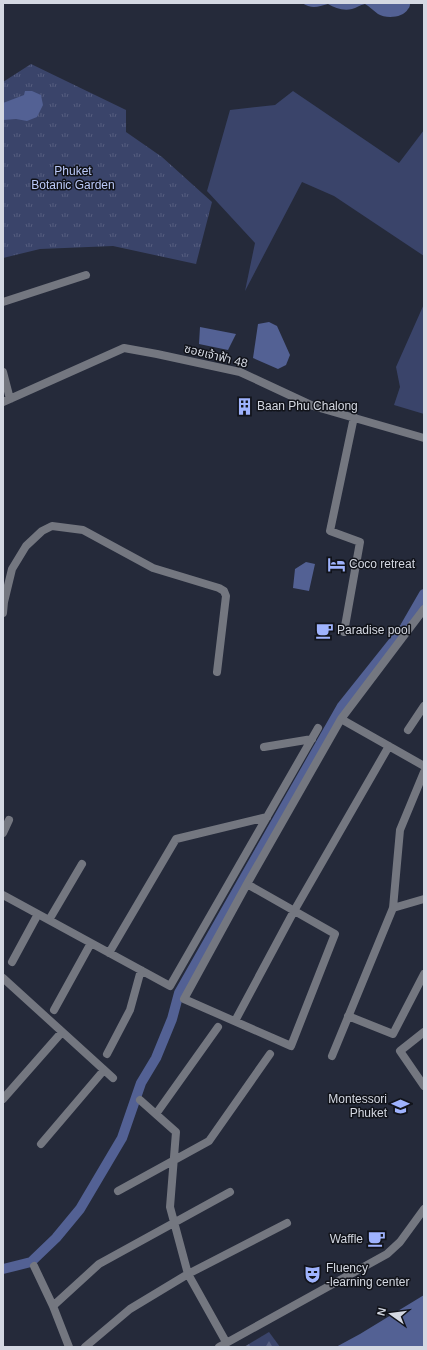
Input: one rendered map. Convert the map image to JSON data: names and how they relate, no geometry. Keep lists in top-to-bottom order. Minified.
{"streets":{"street":["ซอยเจ้าฟ้า 48"]},"parks":["Phuket Botanic Garden"],"places":{"building":["Baan Phu Chalong"],"hotel":["Coco retreat"],"cafe":["Paradise pool","Waffle"],"school or university":["Montessori Phuket"],"theatre":["Fluency -learning center"]},"north":"left"}
